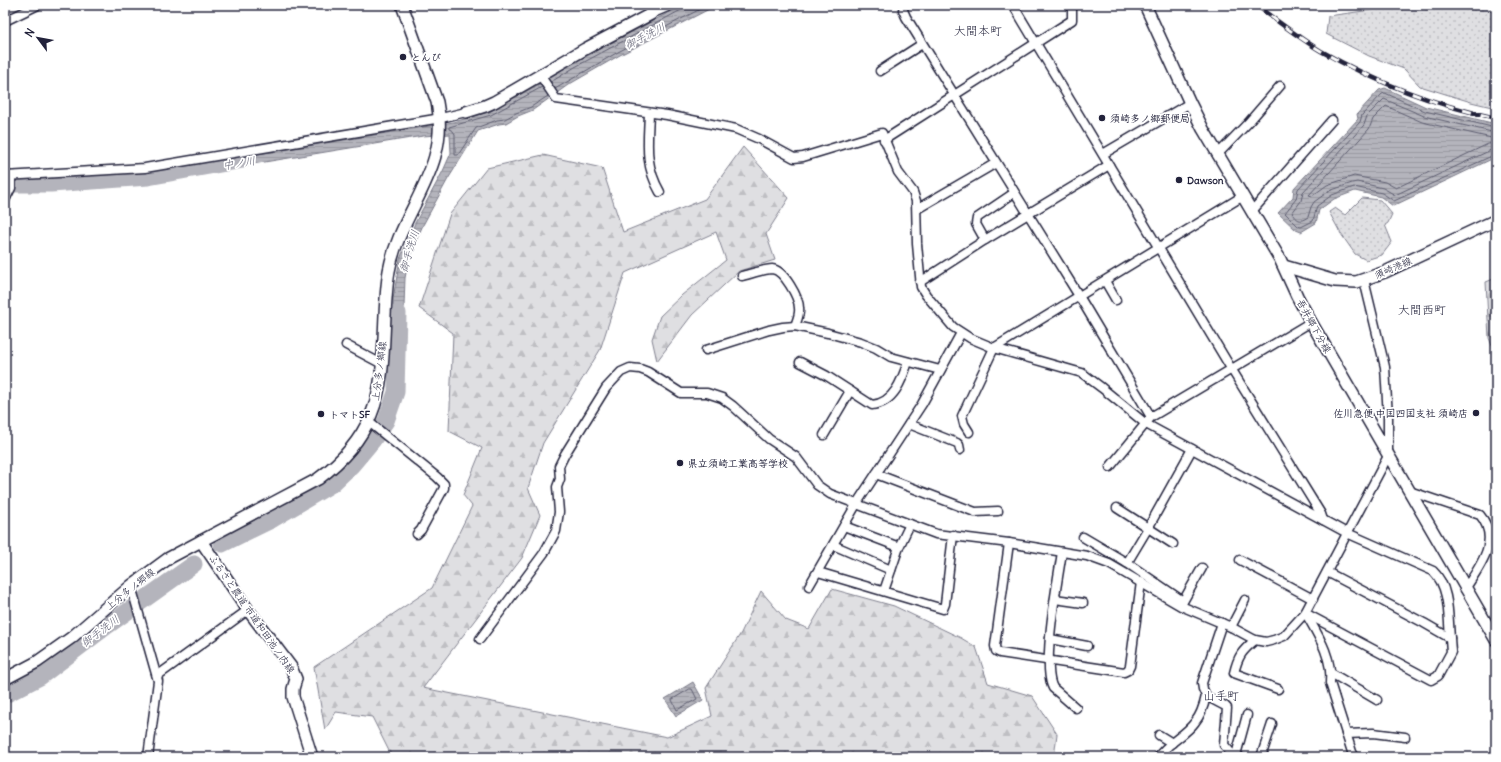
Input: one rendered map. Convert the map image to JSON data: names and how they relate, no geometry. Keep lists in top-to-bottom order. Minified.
{"streets":{"main road":["須崎港線","吾井郷下分線","上分多ノ郷線","ふるさと農道 市道和田池ノ内線"]},"crossings":[["須崎港線","吾井郷下分線"],["上分多ノ郷線","ふるさと農道 市道和田池ノ内線"]],"districts":["大間本町","大間西町","山手町"],"water":["御手洗川","中ノ川"],"places":["とんび","須崎多ノ郷郵便局","Dawson","佐川急便 中国四国支社 須崎店","トマトSF","県立須崎工業高等学校"],"north":"top left"}
